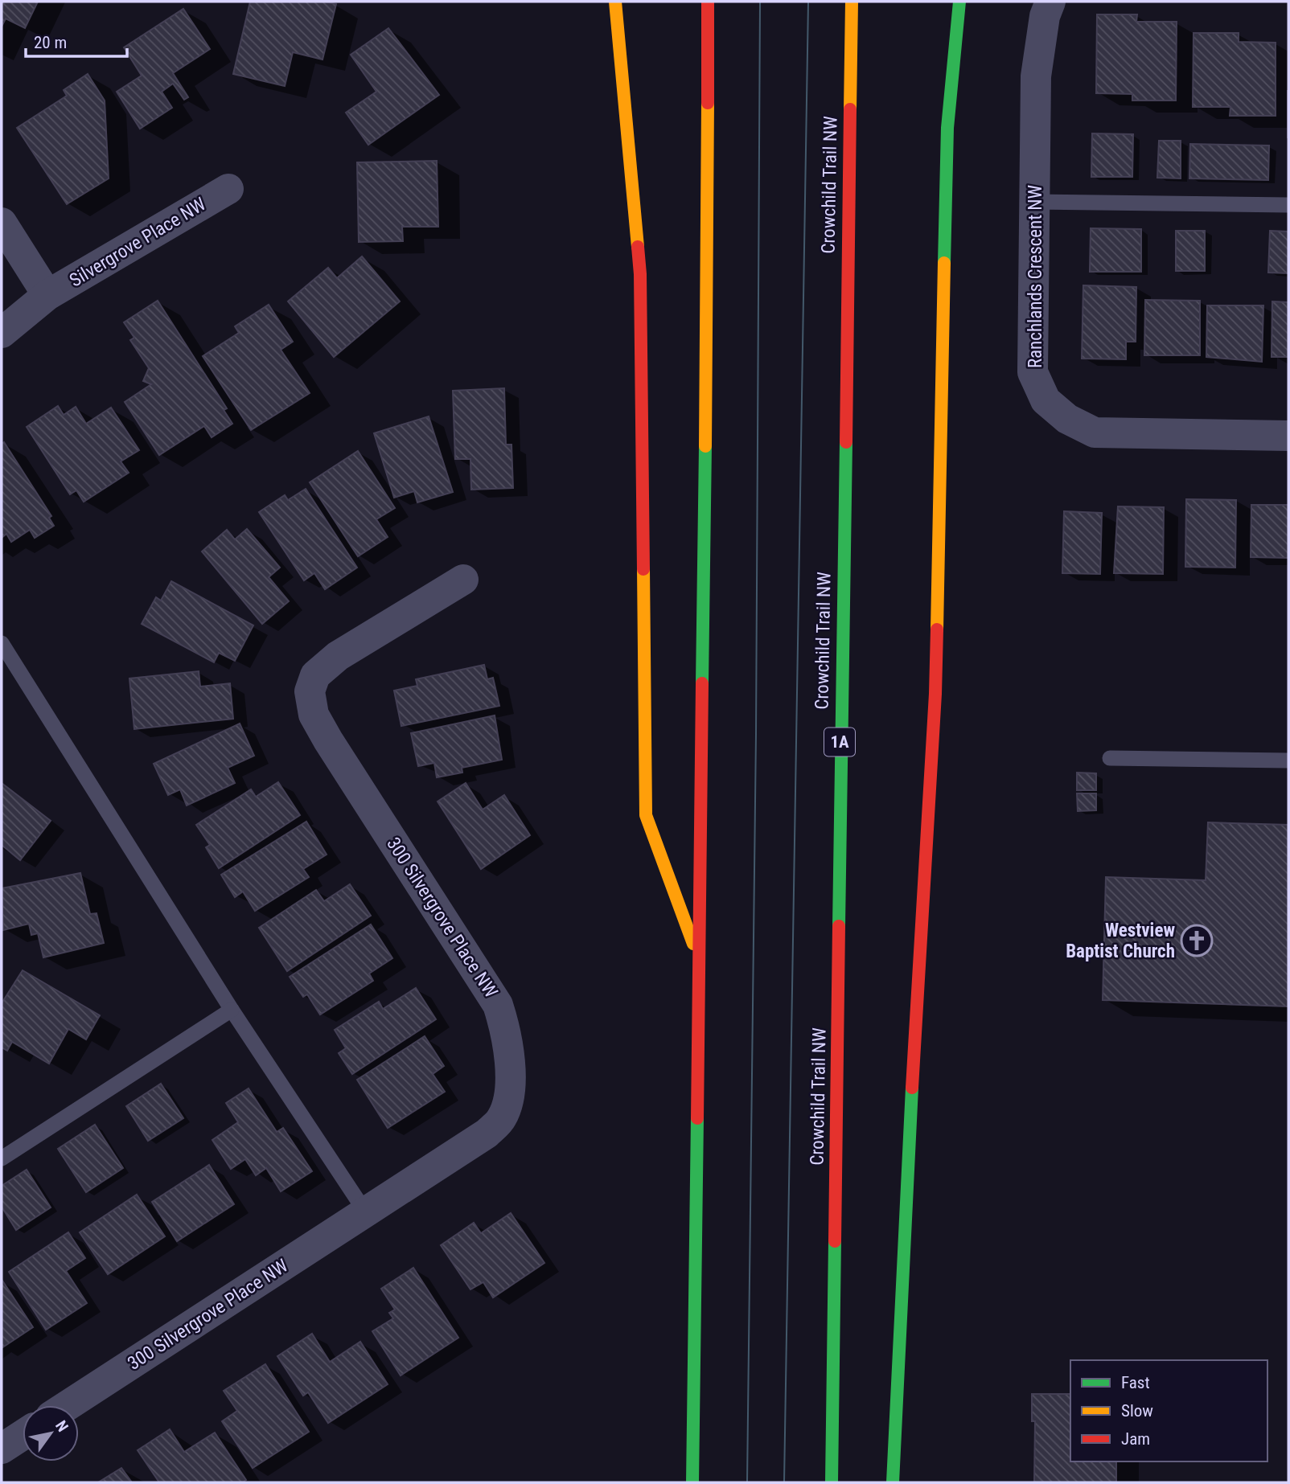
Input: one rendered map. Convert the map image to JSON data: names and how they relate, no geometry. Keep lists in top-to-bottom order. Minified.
{"streets":{"highway":["Crowchild Trail NW","1A"],"street":["Silvergrove Place NW","Ranchlands Crescent NW","300 Silvergrove Place NW"]},"places":{"church":["Westview Baptist Church"]},"legend":["Fast","Slow","Jam"],"scale_bar":"20 m","north":"top right"}
